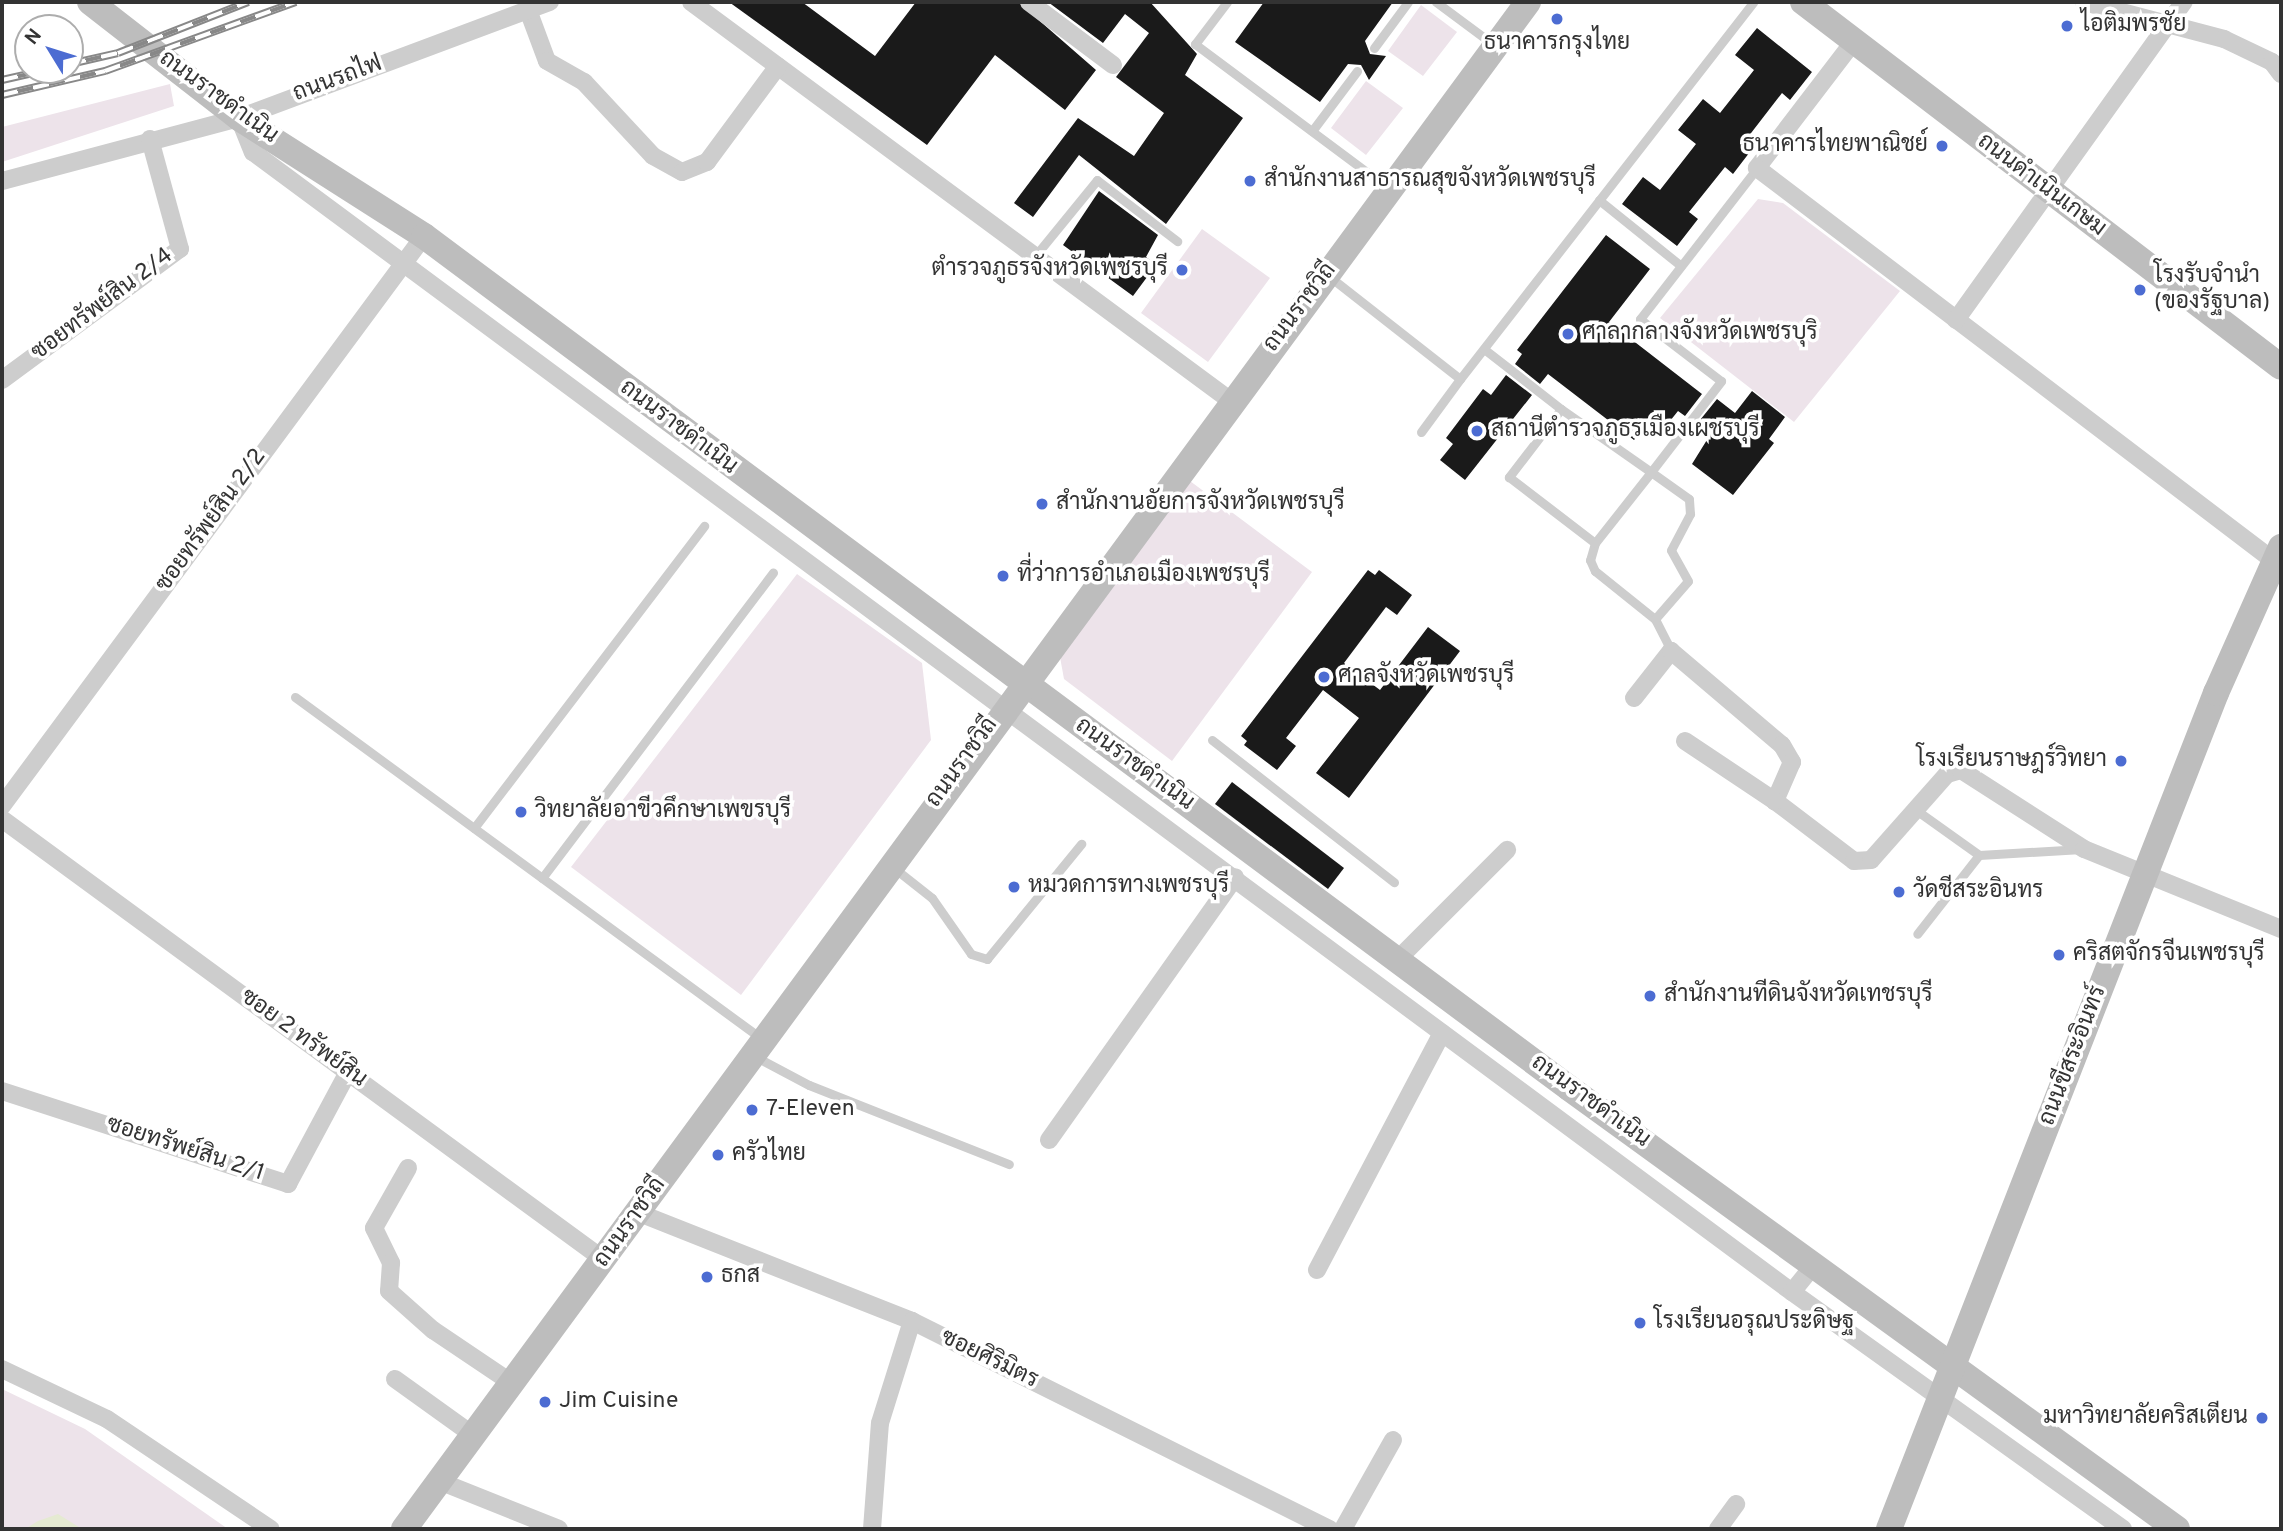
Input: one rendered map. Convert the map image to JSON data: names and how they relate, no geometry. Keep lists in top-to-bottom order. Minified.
{"streets":{"main road":["ถนนราชดำเนิน","ถนนดำเนินเกษม","ถนนราชวิถี","ถนนขีสระอินทร์"],"street":["ถนนรถไฟ","ซอยทรัพย์สิน 2/4","ซอยทรัพย์สิน 2/2","ซอย 2 ทรัพย์สิน","ซอยทรัพย์สิน 2/1","ซอยศิริมิตร"]},"crossings":[["ถนนรถไฟ","ถนนราชดำเนิน"],["ถนนรถไฟ","ซอยทรัพย์สิน 2/4"],["ถนนราชดำเนิน","ถนนราชวิถี"],["ถนนราชดำเนิน","ซอยทรัพย์สิน 2/2"],["ถนนราชดำเนิน","ถนนขีสระอินทร์"],["ถนนราชวิถี","ซอย 2 ทรัพย์สิน"],["ถนนราชวิถี","ซอยศิริมิตร"],["ซอย 2 ทรัพย์สิน","ซอยทรัพย์สิน 2/1"]],"places":["ธนาคารกรุงไทย","ไอติมพรชัย","ธนาคารไทยพาณิชย์","สำนักงานสาธารณสุขจังหวัดเพชรบุรี","ตำรวจภูธรจังหวัดเพชรบุรี","โรงรับจำนำ (ของรัฐบาล)","ศาลากลางจังหวัดเพชรบุริ","สถานีตำรวจภูธรเมืองเผชรบุรี","สำนักงานอัยการจังหวัดเพชรบุรี","ที่ว่าการอำเภอเมืองเพชรบุรี","ศาลจังหวัดเพชรบุรี","โรงเรียนราษฎร์วิทยา","วิทยาลัยอาขีวคึกษาเพขรบุรี","หมวดการทางเพชรบุรี","วัดชีสระอินทร","คริสตจักรจีนเพชรบุรี","สำนักงานทีดินจังหวัดเทชรบุรี","7-Eleven","ครัวไทย","ธกส","โรงเรียนอรุณประดิษฐ","Jim Cuisine","มหาวิทยาลัยคริสเตียน"],"north":"top left"}
